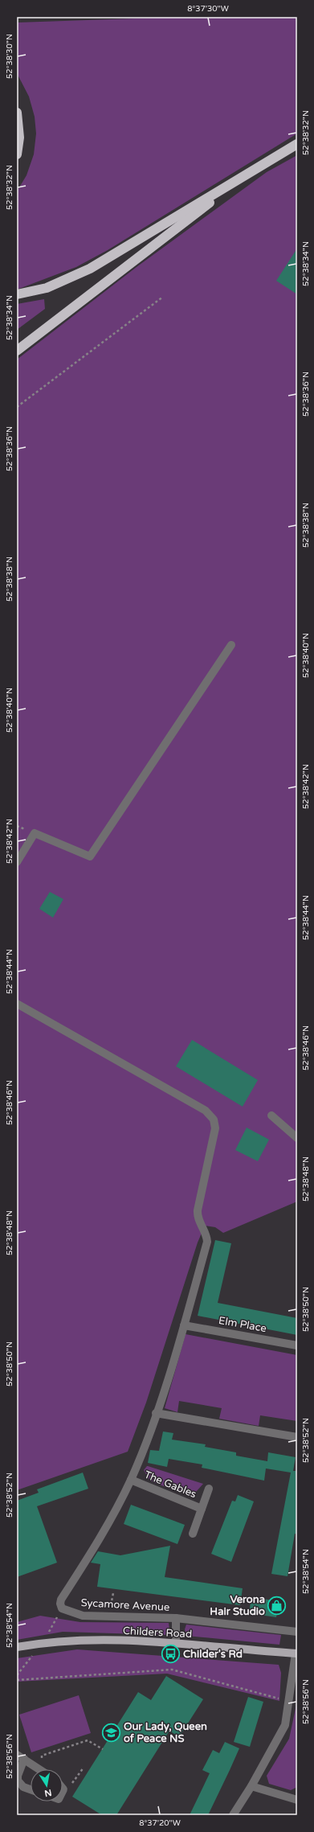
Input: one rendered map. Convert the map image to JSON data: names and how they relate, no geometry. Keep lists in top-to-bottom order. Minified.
{"streets":{"main road":["Childers Road"],"street":["Elm Place","The Gables","Sycamore Avenue"]},"crossings":[["Elm Place","Sycamore Avenue"],["The Gables","Sycamore Avenue"]],"places":{"shop":["Verona Hair Studio"],"bus stop":["Childer's Rd"],"school or university":["Our Lady, Queen of Peace NS"]},"north":"bottom","coordinates":["8°37'30\"W","52°38'30\"N","52°38'32\"N","52°38'34\"N","52°38'36\"N","52°38'38\"N","52°38'40\"N","52°38'42\"N","52°38'44\"N","52°38'46\"N","52°38'48\"N","52°38'50\"N","52°38'52\"N","52°38'54\"N","52°38'56\"N","8°37'20\"W"]}
